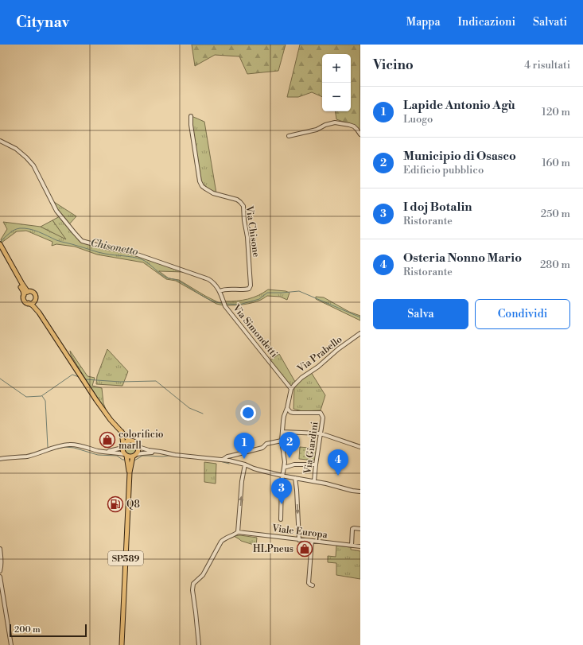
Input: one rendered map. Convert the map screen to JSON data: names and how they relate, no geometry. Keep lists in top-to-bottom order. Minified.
{"streets":{"main road":["SP589"],"street":["Via Chisone","Via Simondetti","Via Prabello","Via Giardini","Viale Europa"]},"crossings":[["Via Chisone","Via Simondetti"],["Via Simondetti","Via Prabello"]],"water":["Chisonetto"],"places":{"shop":["colorificio marll","HLPneus"],"fuel station":["Q8"]},"scale_bar":"200 m","page":{"header":"Citynav","nav":["Mappa","Indicazioni","Salvati"],"heading":["Vicino","4 risultati"],"map_buttons":["+","−"],"list":[{"mark":"1","name":"Lapide Antonio Agù","note":"Luogo","value":"120 m"},{"mark":"2","name":"Municipio di Osasco","note":"Edificio pubblico","value":"160 m"},{"mark":"3","name":"I doj Botalin","note":"Ristorante","value":"250 m"},{"mark":"4","name":"Osteria Nonno Mario","note":"Ristorante","value":"280 m"}],"buttons":["Salva","Condividi"],"pins":["2","1","4","3"],"scale":"200 m"}}
